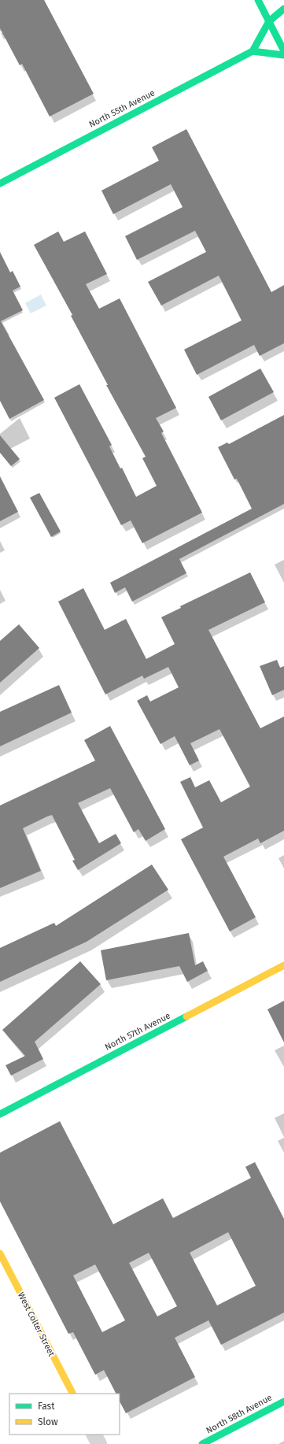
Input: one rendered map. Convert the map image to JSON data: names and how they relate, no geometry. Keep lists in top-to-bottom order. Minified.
{"streets":{"street":["North 55th Avenue","North 57th Avenue","West Colter Street","North 58th Avenue"]},"legend":["Fast","Slow"]}
